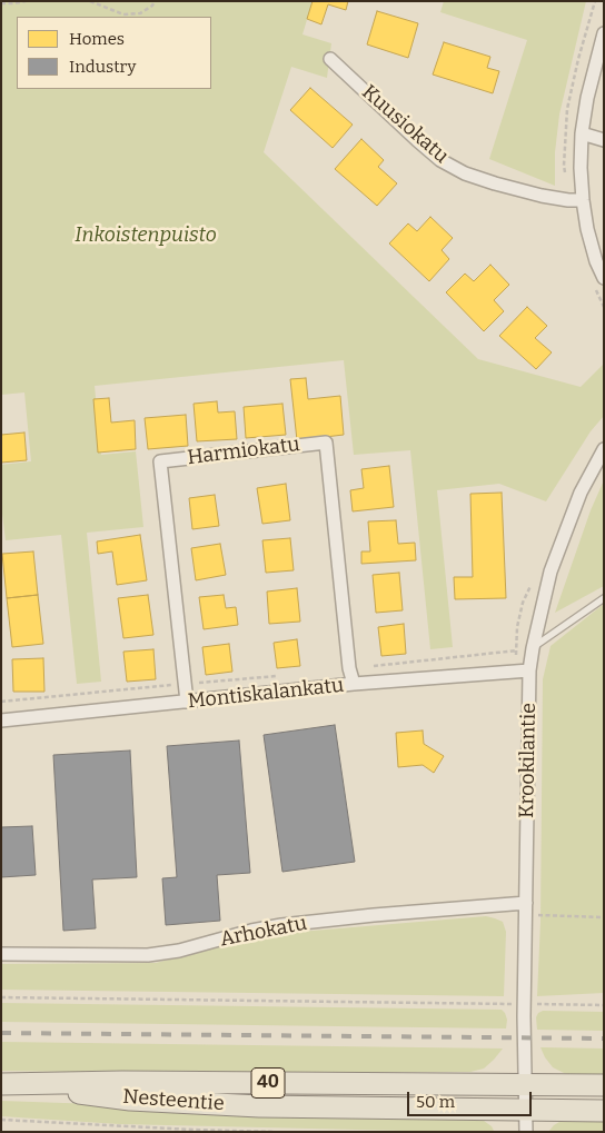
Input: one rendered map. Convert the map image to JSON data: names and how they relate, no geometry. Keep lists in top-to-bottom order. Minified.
{"streets":{"main road":["40","Nesteentie"],"street":["Kuusiokatu","Harmiokatu","Montiskalankatu","Krookilantie","Arhokatu"]},"crossings":[["Harmiokatu","Montiskalankatu"],["Montiskalankatu","Krookilantie"],["Krookilantie","Arhokatu"],["Krookilantie","Nesteentie"]],"parks":["Inkoistenpuisto"],"legend":["Homes","Industry"],"scale_bar":"50 m"}
